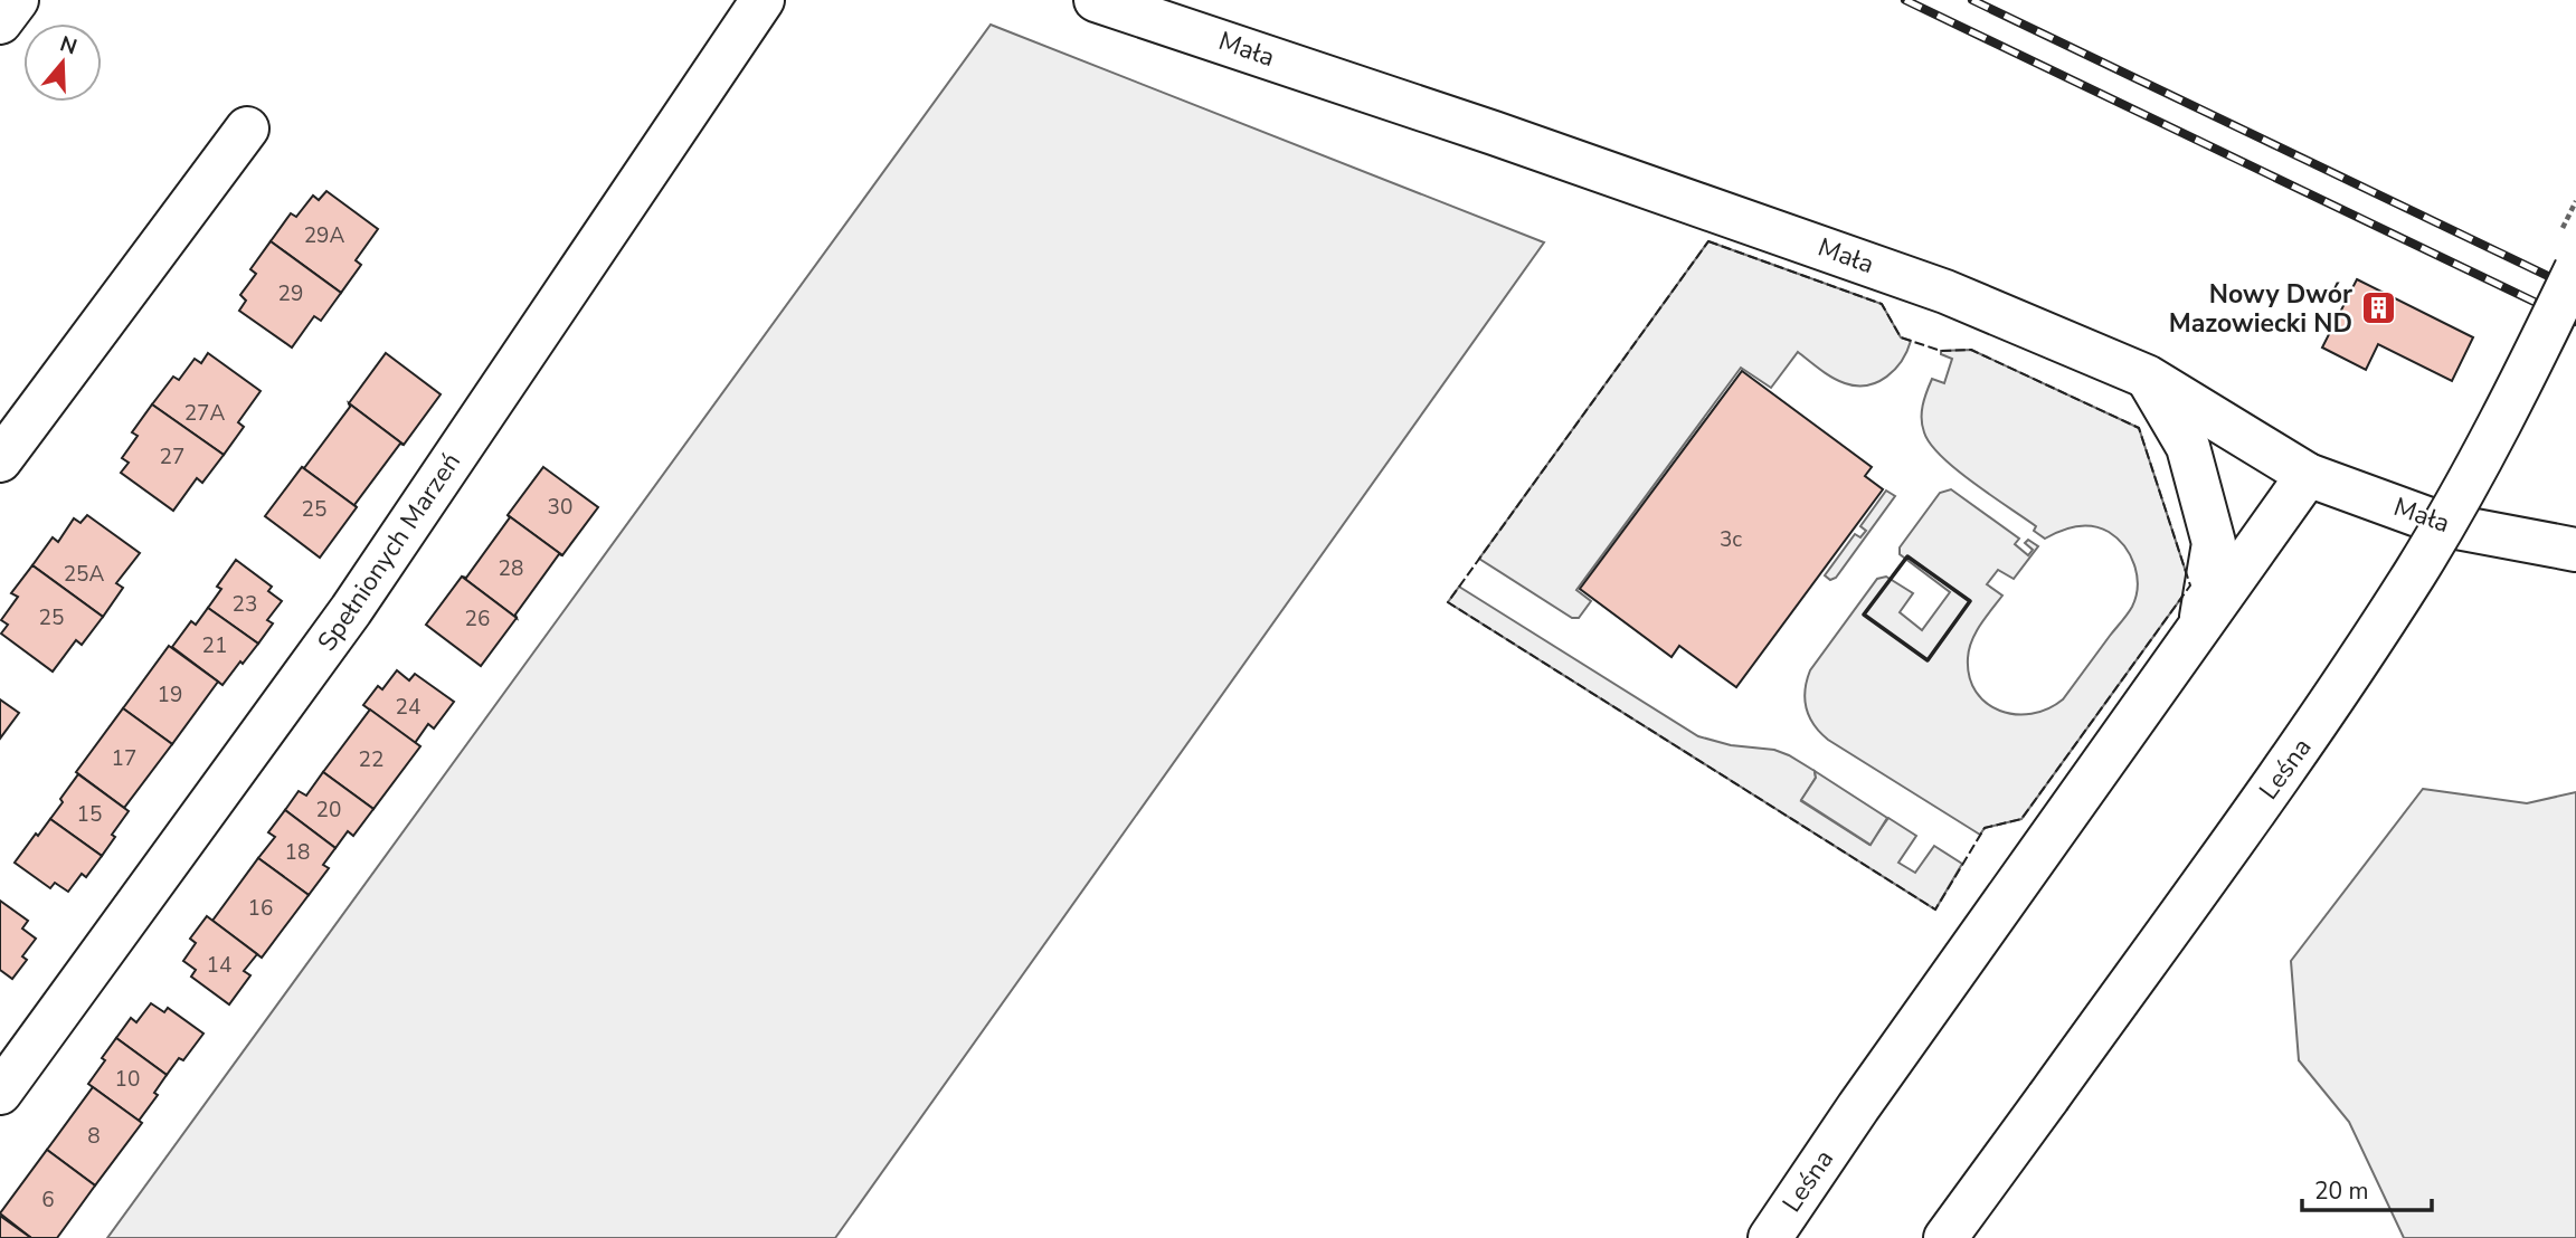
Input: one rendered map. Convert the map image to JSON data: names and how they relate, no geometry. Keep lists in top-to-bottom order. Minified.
{"streets":{"street":["Mała","Spełnionych Marzeń","Leśna"]},"crossings":[["Mała","Leśna"]],"places":{"building":["Nowy Dwór Mazowiecki ND"]},"house_numbers":["29A","29","27A","27","30","25","3c","28","25A","23","25","26","21","19","24","17","22","20","15","18","16","14","10","8","6"],"scale_bar":"20 m","north":"top"}
